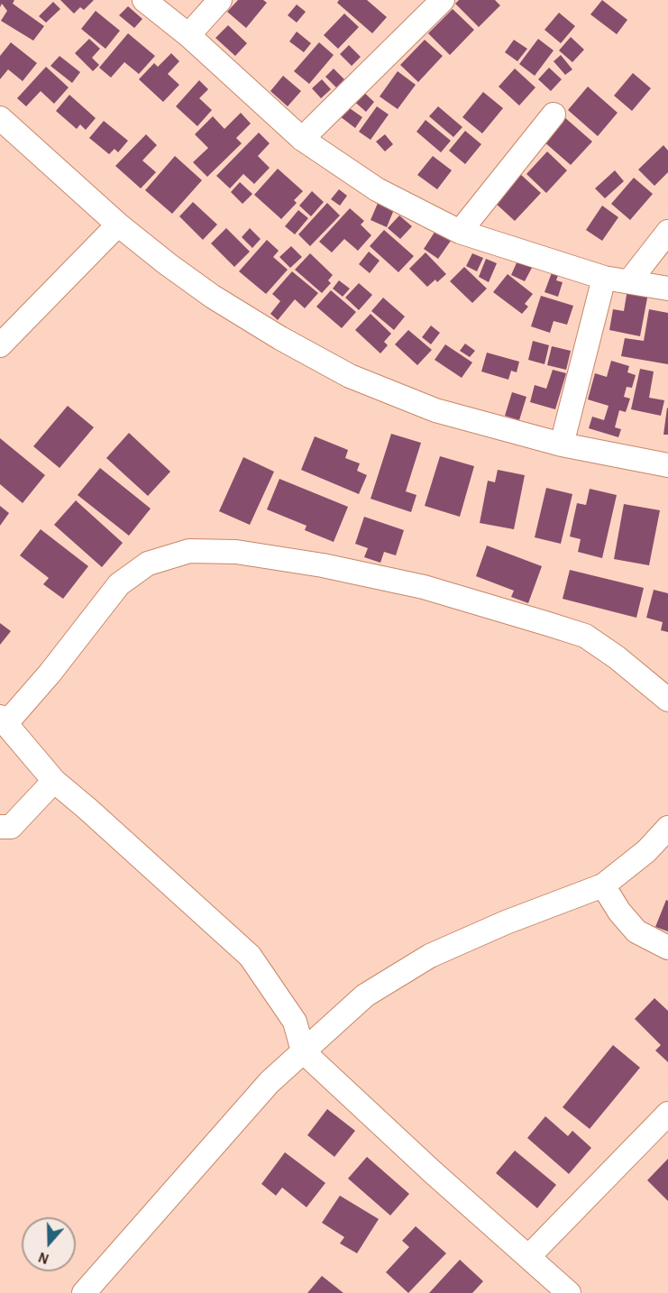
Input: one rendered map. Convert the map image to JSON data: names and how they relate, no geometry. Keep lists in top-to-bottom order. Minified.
{"north":"bottom"}
